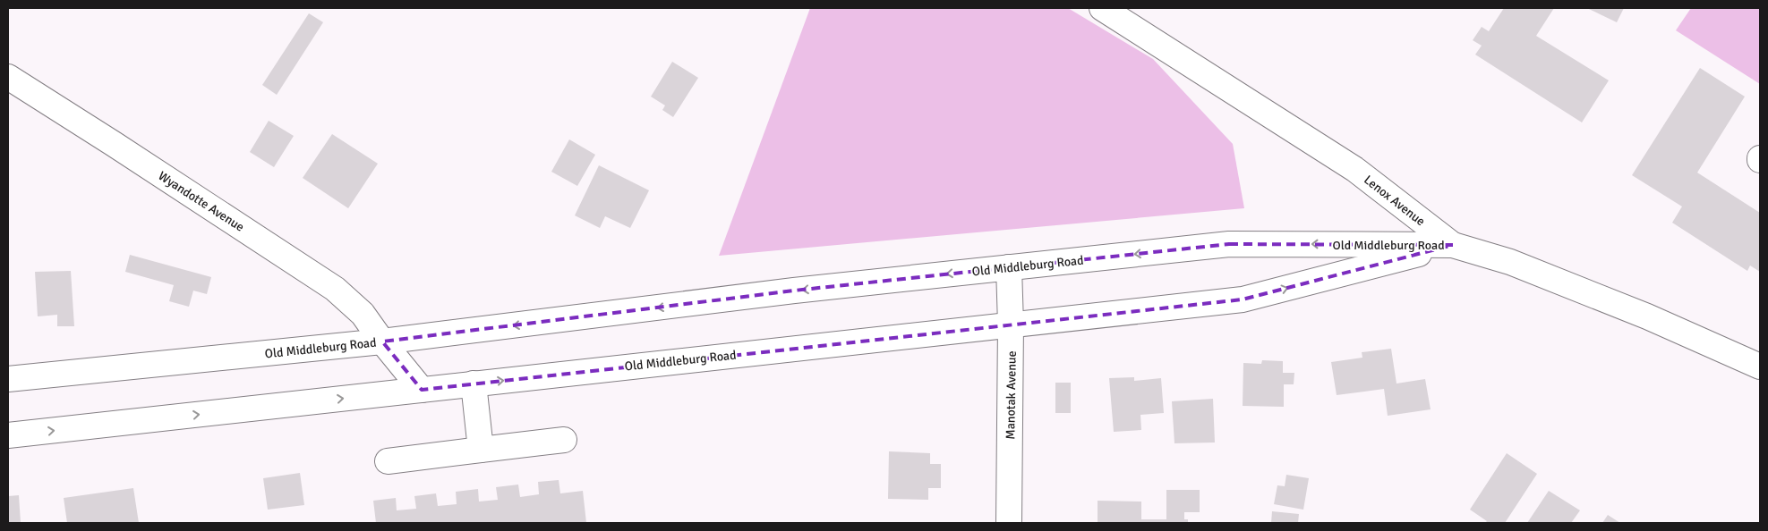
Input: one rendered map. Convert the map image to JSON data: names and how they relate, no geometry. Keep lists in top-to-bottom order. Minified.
{"streets":{"main road":["Lenox Avenue","Wyandotte Avenue","Old Middleburg Road","Manotak Avenue"]},"crossings":[["Lenox Avenue","Old Middleburg Road"],["Wyandotte Avenue","Old Middleburg Road"],["Old Middleburg Road","Manotak Avenue"]]}
